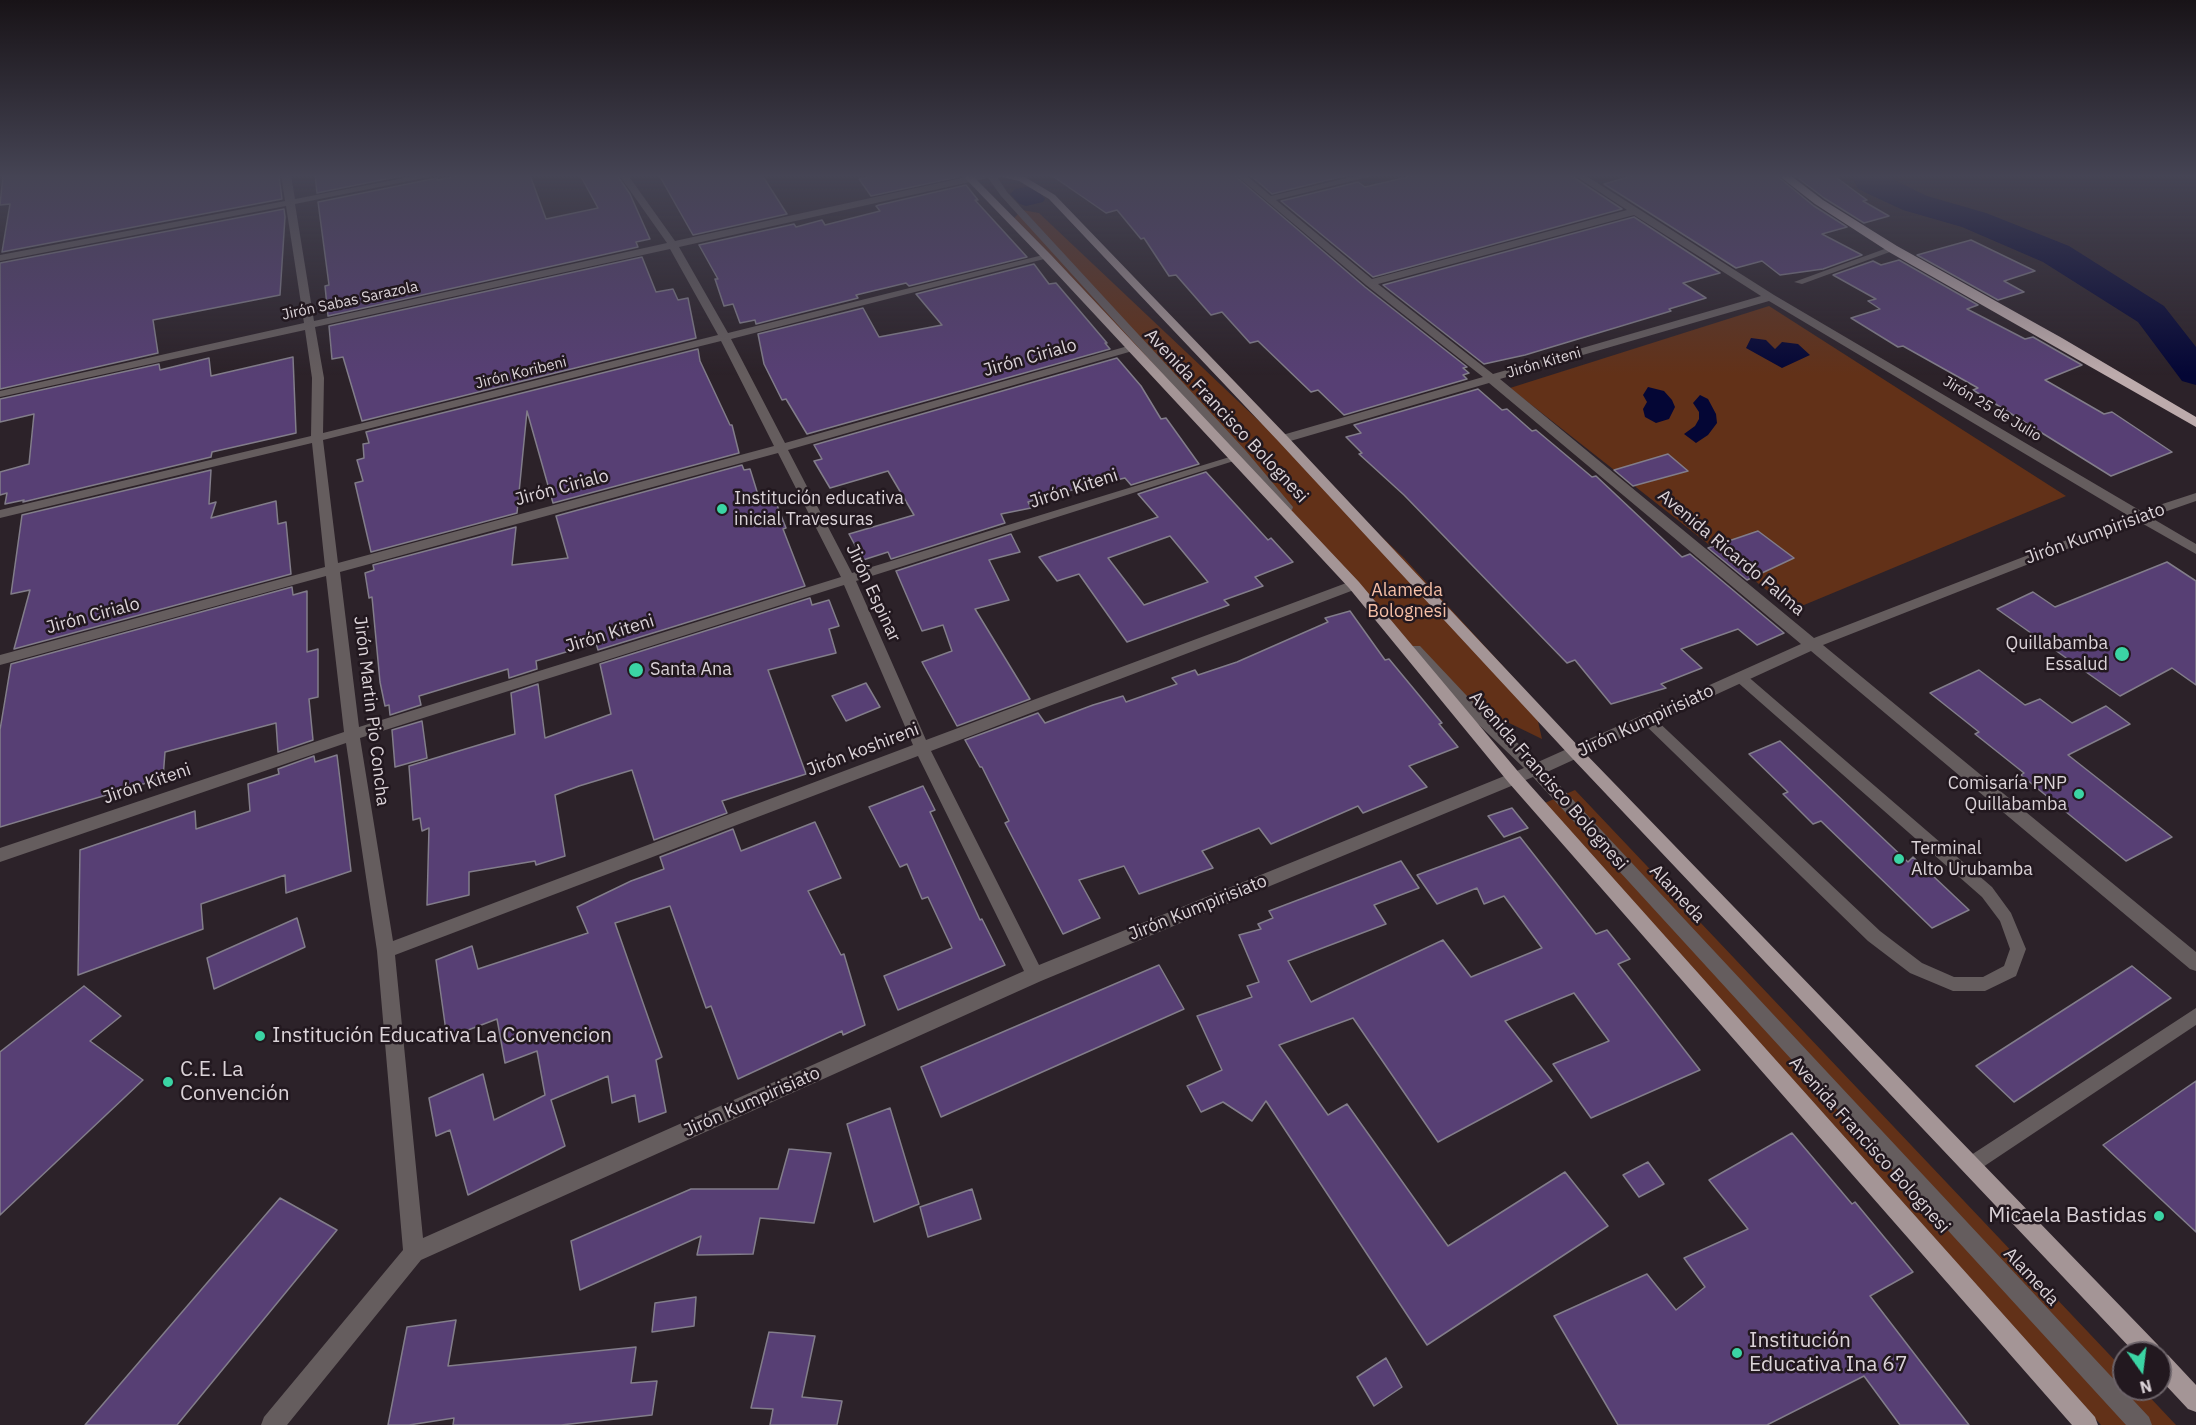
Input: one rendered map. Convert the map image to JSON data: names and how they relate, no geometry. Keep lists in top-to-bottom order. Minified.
{"streets":{"main road":["Avenida Francisco Bolognesi"],"street":["Jirón Sabas Sarazola","Jirón Cirialo","Jirón Kiteni","Jirón Koribeni","Jirón 25 de Julio","Jirón Kumpirisiato","Avenida Ricardo Palma","Jirón Espinar","Jirón Martin Pio Concha","Jirón koshireni","Alameda"]},"crossings":[["Jirón Sabas Sarazola","Jirón Espinar"],["Jirón Sabas Sarazola","Jirón Martin Pio Concha"],["Jirón Cirialo","Avenida Francisco Bolognesi"],["Jirón Cirialo","Jirón Espinar"],["Jirón Cirialo","Jirón Martin Pio Concha"],["Jirón Kiteni","Jirón 25 de Julio"],["Jirón Kiteni","Avenida Francisco Bolognesi"],["Jirón Kiteni","Avenida Ricardo Palma"],["Jirón Kiteni","Jirón Espinar"],["Jirón Kiteni","Jirón Martin Pio Concha"],["Jirón Koribeni","Avenida Francisco Bolognesi"],["Jirón Koribeni","Jirón Espinar"],["Jirón Koribeni","Jirón Martin Pio Concha"],["Jirón 25 de Julio","Jirón Kumpirisiato"],["Avenida Francisco Bolognesi","Jirón Kumpirisiato"],["Avenida Francisco Bolognesi","Jirón koshireni"],["Avenida Francisco Bolognesi","Alameda"],["Jirón Kumpirisiato","Avenida Ricardo Palma"],["Jirón Kumpirisiato","Jirón Espinar"],["Jirón Kumpirisiato","Jirón Martin Pio Concha"],["Jirón Kumpirisiato","Alameda"],["Jirón Espinar","Jirón koshireni"],["Jirón Martin Pio Concha","Jirón koshireni"],["Jirón koshireni","Alameda"]],"parks":["Alameda Bolognesi"],"places":["Institución educativa inicial Travesuras","Quillabamba Essalud","Santa Ana","Comisaría PNP Quillabamba","Terminal Alto Urubamba","Institución Educativa La Convencion","C.E. La Convención","Micaela Bastidas","Institución Educativa Ina 67"],"north":"bottom"}
